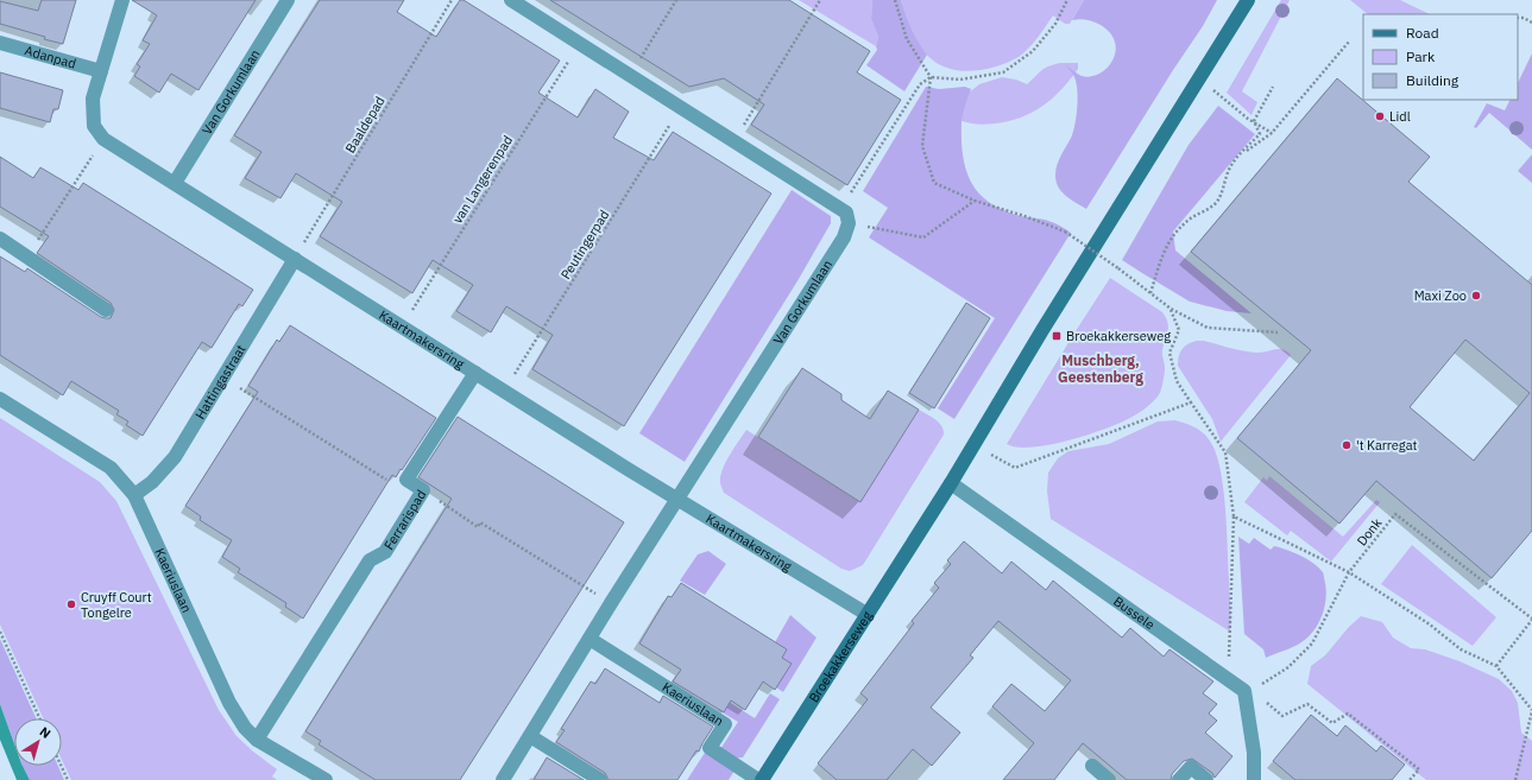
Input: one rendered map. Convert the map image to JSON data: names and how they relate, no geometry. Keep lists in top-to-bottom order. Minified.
{"streets":{"street":["Adanpad","Van Gorkumlaan","Kaartmakersring","Hattingastraat","Ferrarispad","Kaeriuslaan","Bussele","Broekakkerseweg"],"path":["Baaldepad","van Langerenpad","Peutingerpad","Donk"]},"crossings":[["Van Gorkumlaan","Kaartmakersring"],["Baaldepad","Kaartmakersring"],["Baaldepad","Hattingastraat"],["van Langerenpad","Kaartmakersring"],["Peutingerpad","Kaartmakersring"],["Kaartmakersring","Hattingastraat"],["Kaartmakersring","Ferrarispad"],["Kaartmakersring","Broekakkerseweg"],["Hattingastraat","Kaeriuslaan"],["Ferrarispad","Kaeriuslaan"],["Donk","Bussele"],["Kaeriuslaan","Broekakkerseweg"],["Bussele","Broekakkerseweg"]],"districts":["Muschberg, Geestenberg"],"places":{"other":["Lidl","Maxi Zoo","'t Karregat","Cruyff Court Tongelre"],"transit":["Broekakkerseweg"]},"legend":["Road","Park","Building"],"north":"top right"}
